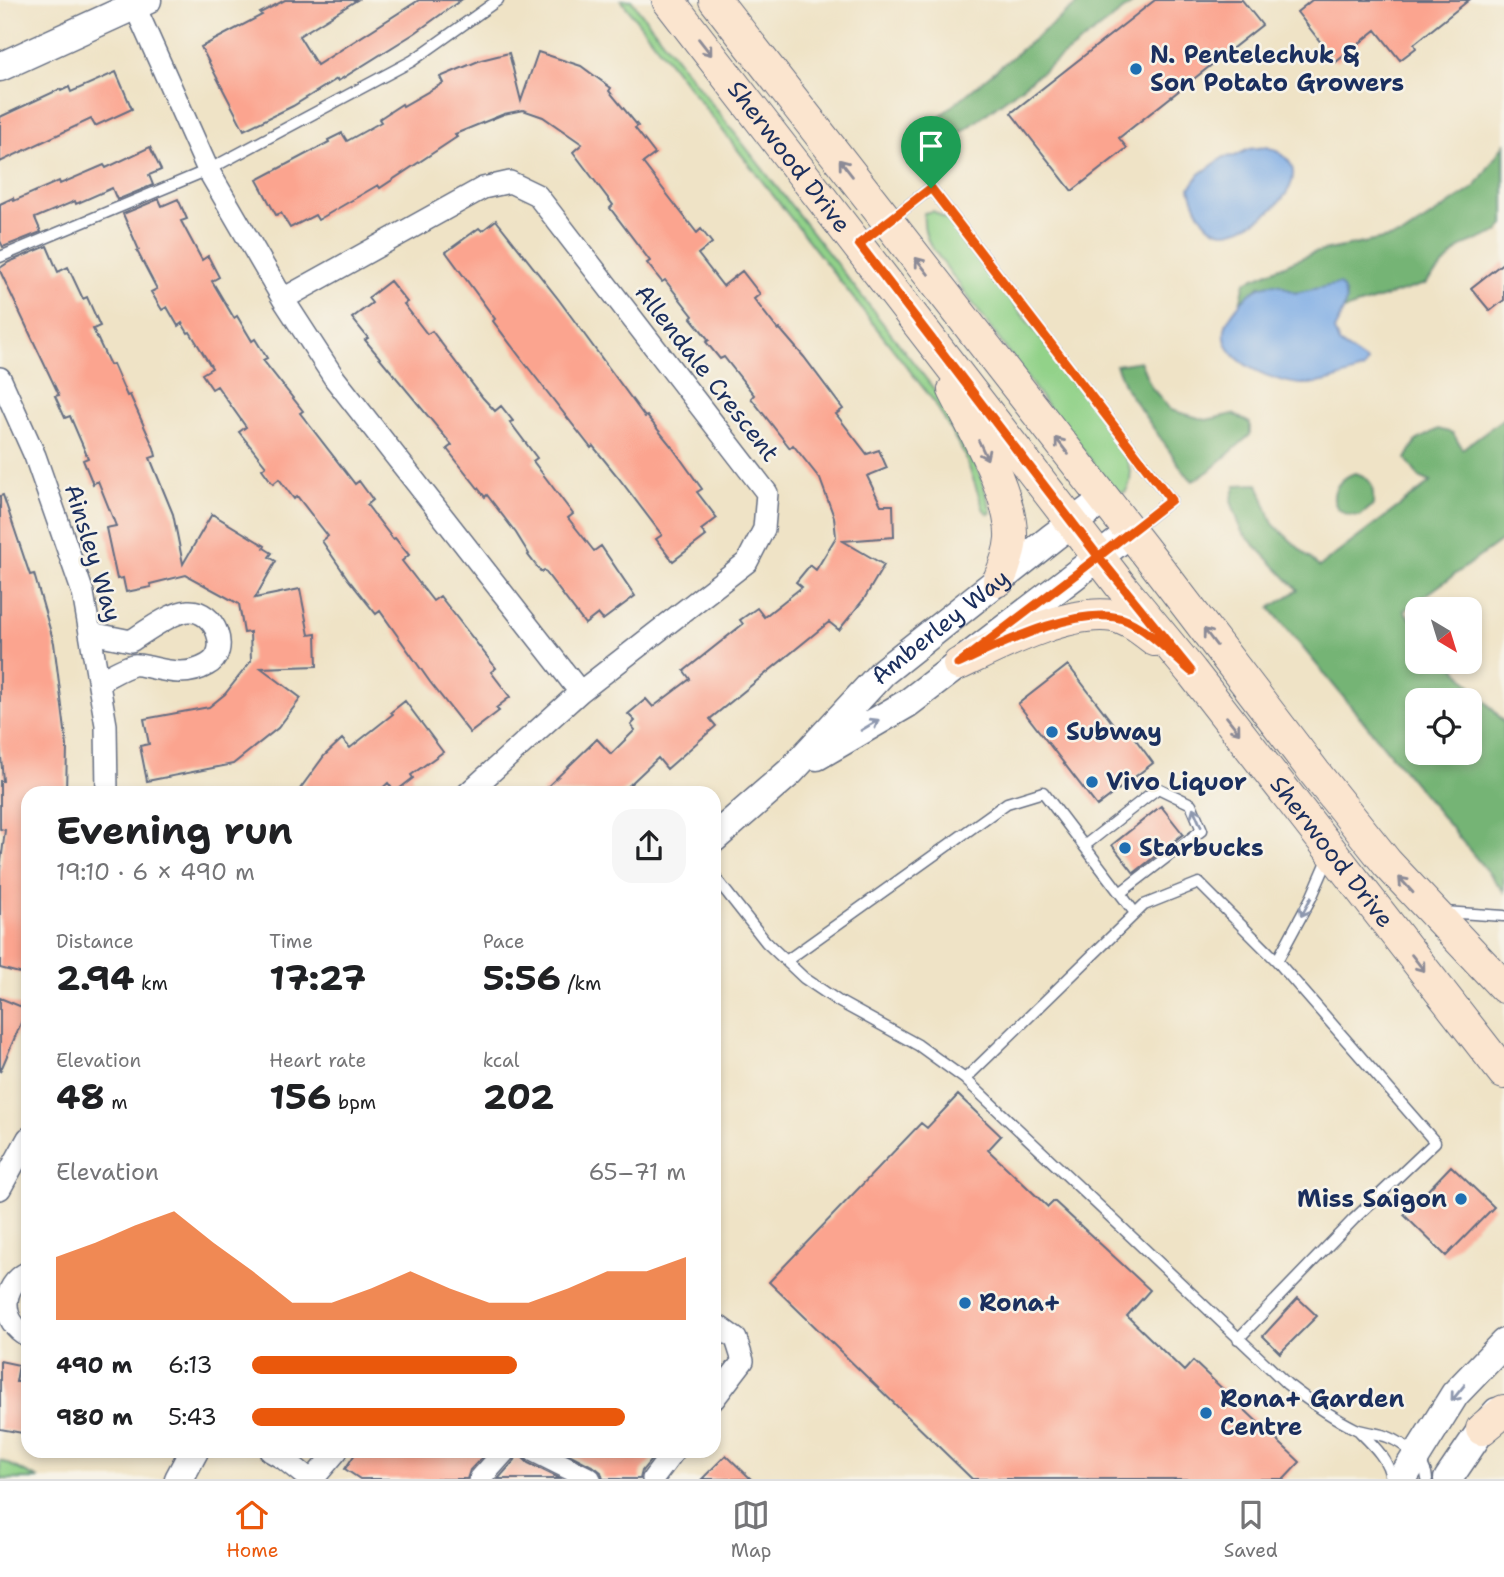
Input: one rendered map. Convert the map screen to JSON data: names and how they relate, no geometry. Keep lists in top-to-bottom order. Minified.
{"streets":{"main road":["Sherwood Drive"],"street":["Allendale Crescent","Ainsley Way","Amberley Way"]},"crossings":[["Sherwood Drive","Amberley Way"]],"places":["N. Pentelechuk & Son Potato Growers","Subway","Vivo Liquor","Starbucks","Miss Saigon","Rona+","Rona+ Garden Centre"],"north":"bottom right","page":{"heading":["Evening run","19:10 · 6 × 490 m"],"stats":[["Distance","2.94 km"],["Time","17:27"],["Pace","5:56 /km"],["Elevation","48 m"],["Heart rate","156 bpm"],["kcal","202"]],"chart":["Elevation","65–71 m"],"list":[{"name":"490 m","note":"6:13"},{"name":"980 m","note":"5:43"}],"tabs":["Home","Map","Saved"]}}
